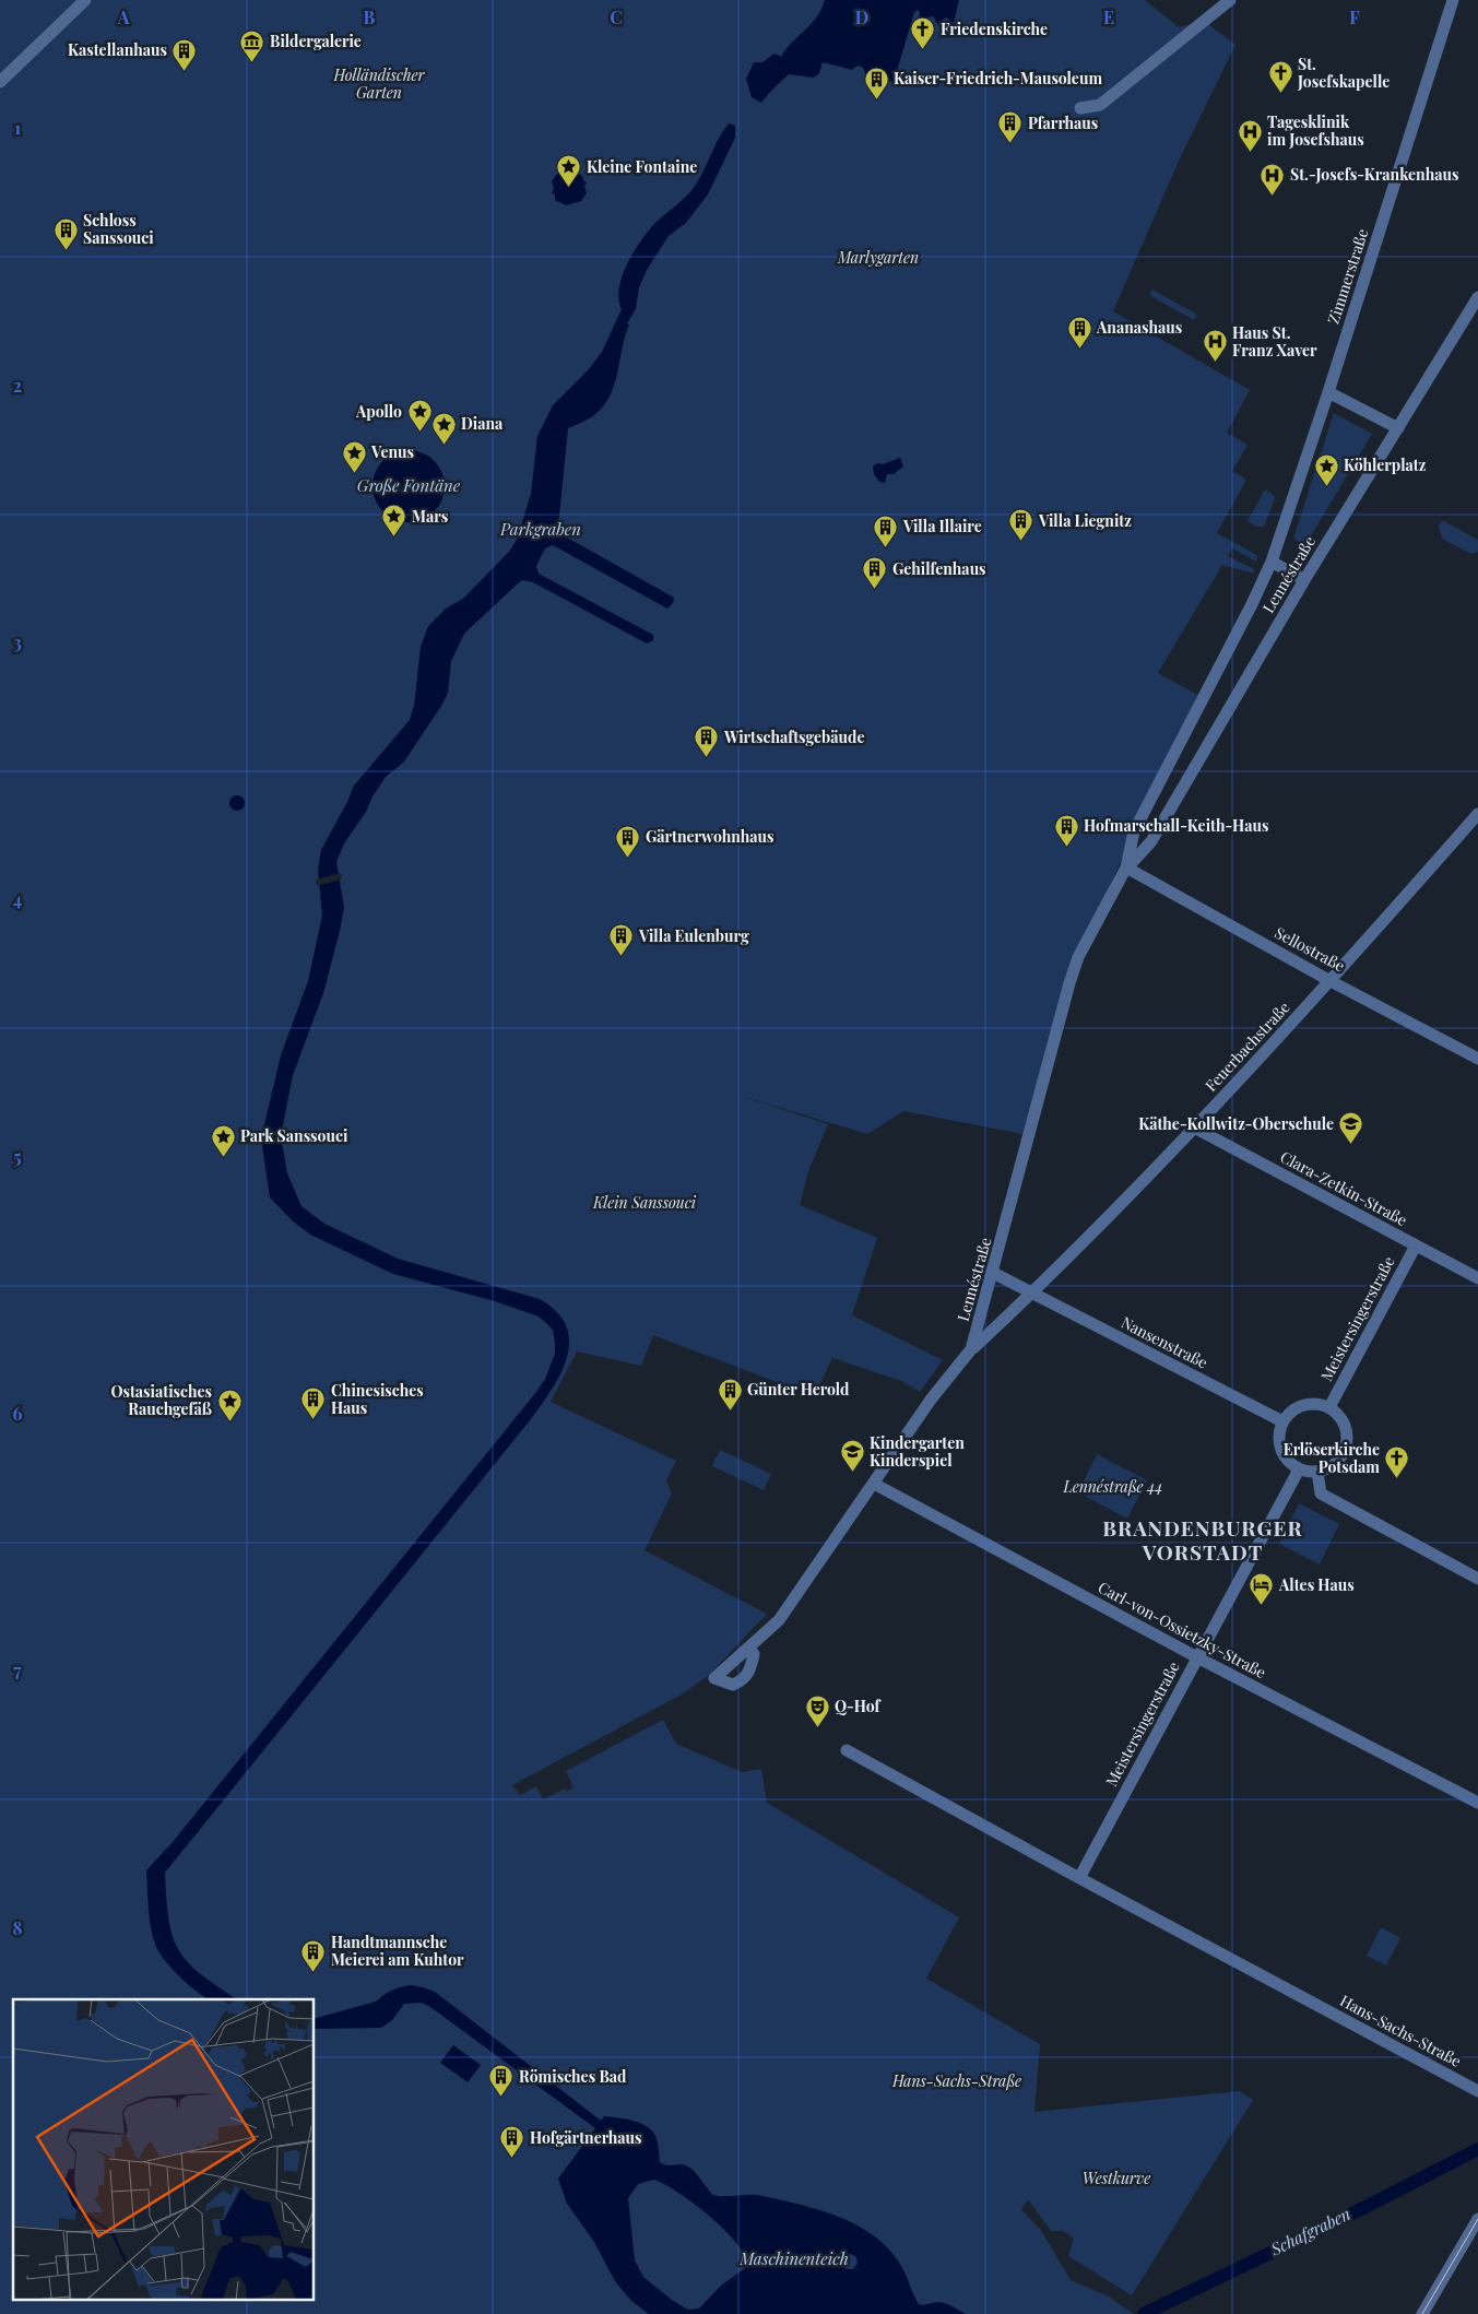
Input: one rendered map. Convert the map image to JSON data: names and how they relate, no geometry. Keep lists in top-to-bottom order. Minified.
{"streets":{"street":["Zimmerstraße","Lennéstraße","Sellostraße","Feuerbachstraße","Clara-Zetkin-Straße","Meistersingerstraße","Nansenstraße","Carl-von-Ossietzky-Straße","Hans-Sachs-Straße"]},"crossings":[["Zimmerstraße","Lennéstraße"],["Lennéstraße","Sellostraße"],["Lennéstraße","Feuerbachstraße"],["Lennéstraße","Carl-von-Ossietzky-Straße"],["Sellostraße","Feuerbachstraße"],["Feuerbachstraße","Clara-Zetkin-Straße"],["Feuerbachstraße","Nansenstraße"],["Clara-Zetkin-Straße","Meistersingerstraße"],["Meistersingerstraße","Nansenstraße"],["Meistersingerstraße","Carl-von-Ossietzky-Straße"],["Meistersingerstraße","Hans-Sachs-Straße"]],"districts":["BRANDENBURGER VORSTADT"],"water":["Große Fontäne","Parkgraben","Schafgraben","Maschinenteich"],"parks":["Holländischer Garten","Marlygarten","Klein Sanssouci","Lennéstraße 44","Hans-Sachs-Straße","Westkurve"],"places":{"church":["Friedenskirche","St. Josefskapelle","Erlöserkirche Potsdam"],"museum":["Bildergalerie"],"building":["Kastellanhaus","Kaiser-Friedrich-Mausoleum","Pfarrhaus","Schloss Sanssouci","Ananashaus","Villa Liegnitz","Villa Illaire","Gehilfenhaus","Wirtschaftsgebäude","Hofmarschall-Keith-Haus","Gärtnerwohnhaus","Villa Eulenburg","Günter Herold","Chinesisches Haus","Handtmannsche Meierei am Kuhtor","Römisches Bad","Hofgärtnerhaus"],"hospital":["Tagesklinik im Josefshaus","St.-Josefs-Krankenhaus","Haus St. Franz Xaver"],"place":["Kleine Fontaine","Apollo","Diana","Venus","Köhlerplatz","Mars","Park Sanssouci","Ostasiatisches Rauchgefäß"],"school or university":["Käthe-Kollwitz-Oberschule","Kindergarten Kinderspiel"],"hotel":["Altes Haus"],"theatre":["Q-Hof"]},"grid":{"columns":["A","B","C","D","E","F"],"rows":["1","2","3","4","5","6","7","8"]}}
